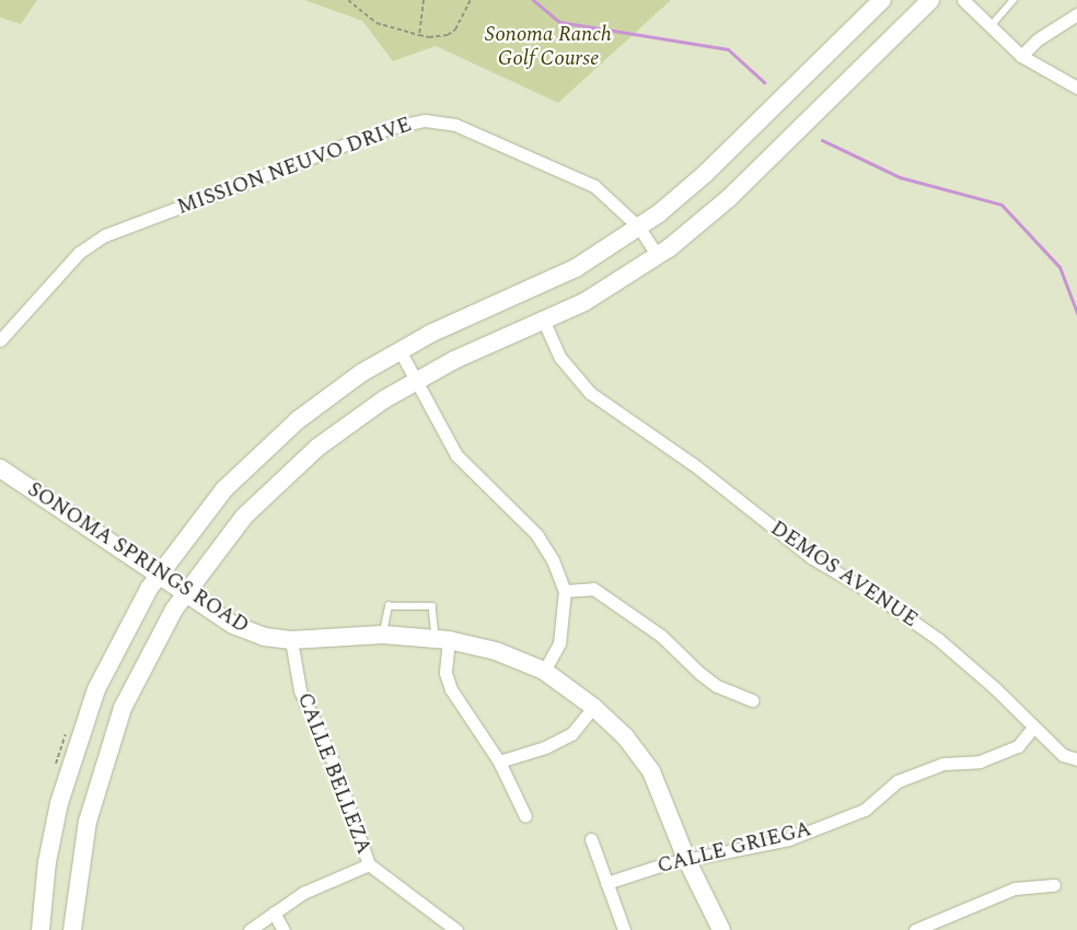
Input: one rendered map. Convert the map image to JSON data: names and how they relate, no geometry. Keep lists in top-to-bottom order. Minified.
{"streets":{"main road":["SONOMA SPRINGS ROAD"],"street":["MISSION NEUVO DRIVE","DEMOS AVENUE","CALLE BELLEZA","CALLE GRIEGA"]},"crossings":[["SONOMA SPRINGS ROAD","CALLE BELLEZA"],["SONOMA SPRINGS ROAD","CALLE GRIEGA"],["DEMOS AVENUE","CALLE GRIEGA"]],"parks":["Sonoma Ranch Golf Course"]}
